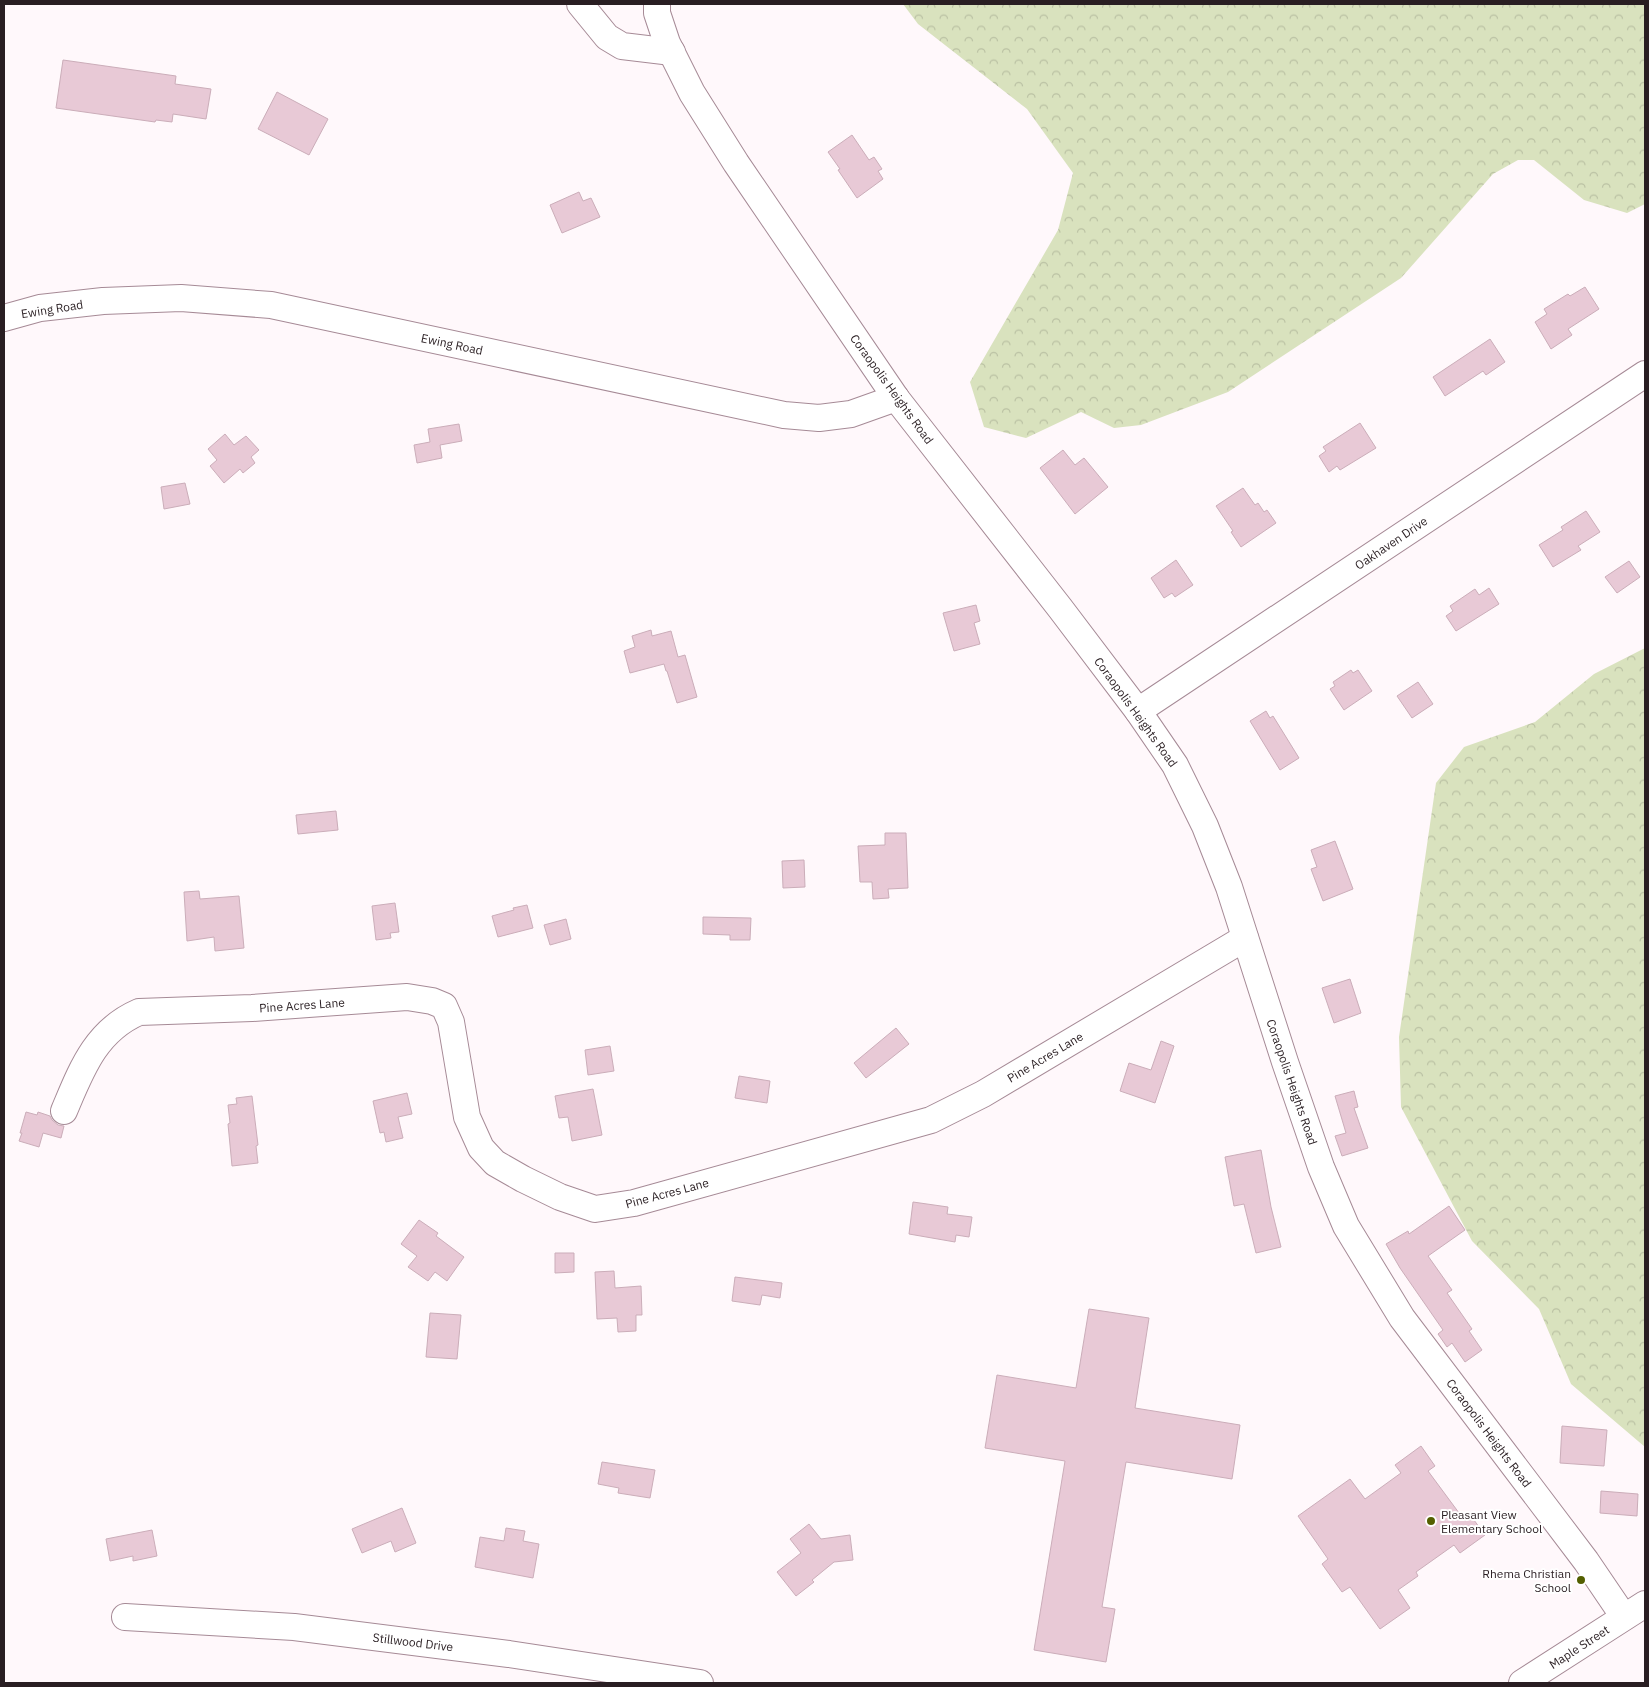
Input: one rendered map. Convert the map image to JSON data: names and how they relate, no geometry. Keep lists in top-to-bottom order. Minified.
{"streets":{"street":["Ewing Road","Coraopolis Heights Road","Oakhaven Drive","Pine Acres Lane","Stillwood Drive","Maple Street"]},"crossings":[["Ewing Road","Coraopolis Heights Road"],["Coraopolis Heights Road","Oakhaven Drive"],["Coraopolis Heights Road","Pine Acres Lane"],["Coraopolis Heights Road","Maple Street"]],"places":["Pleasant View Elementary School","Rhema Christian School"]}
